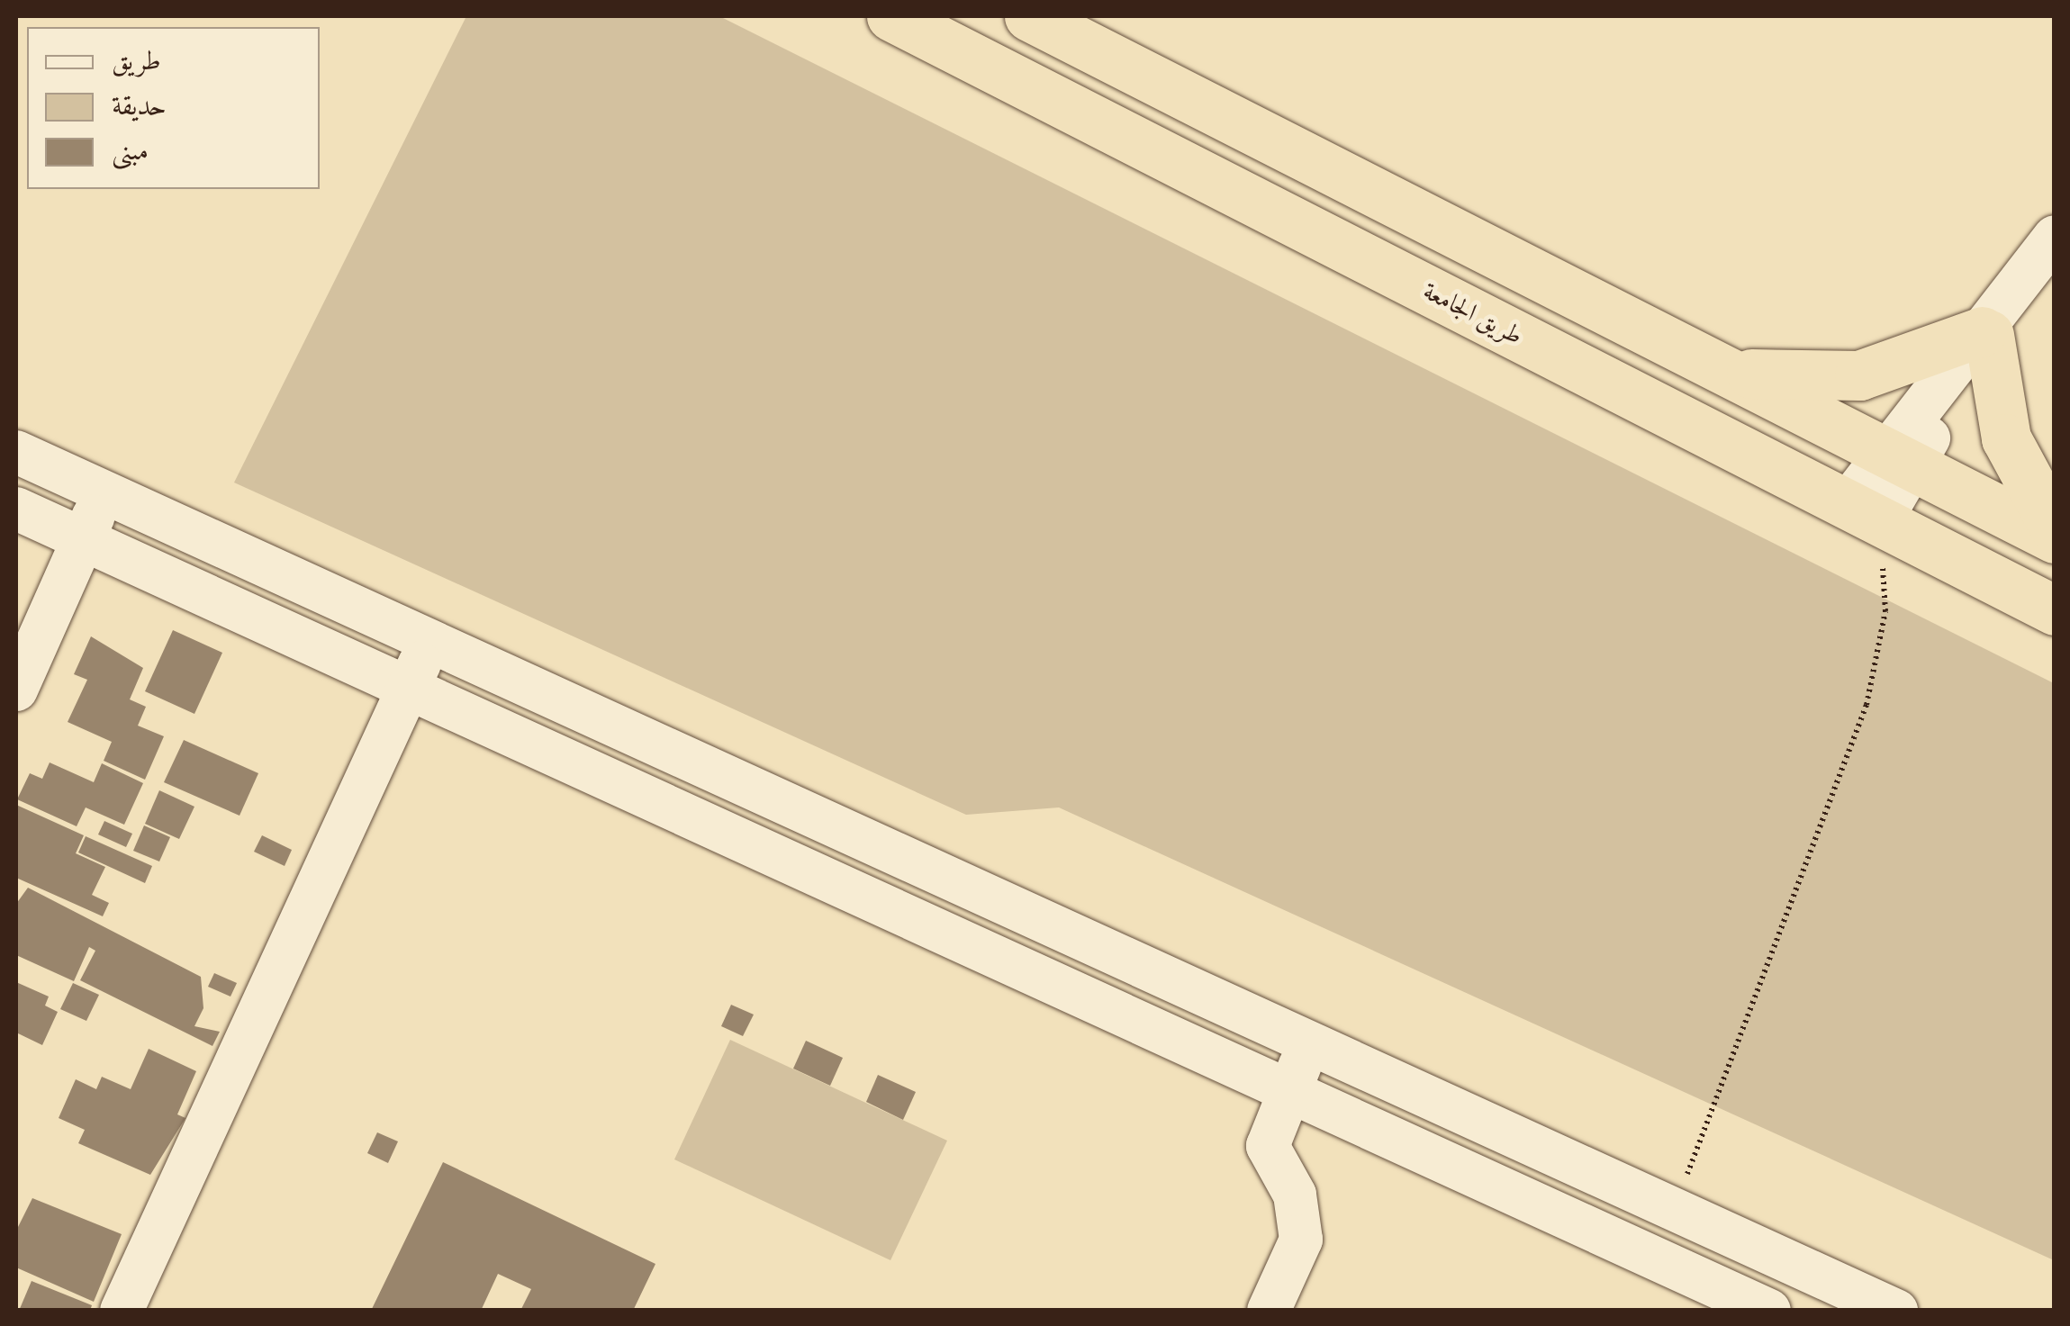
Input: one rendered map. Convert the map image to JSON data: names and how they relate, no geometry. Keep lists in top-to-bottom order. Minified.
{"streets":{"highway":["طريق الجامعة"]},"legend":["طريق","حديقة","مبنى"]}
